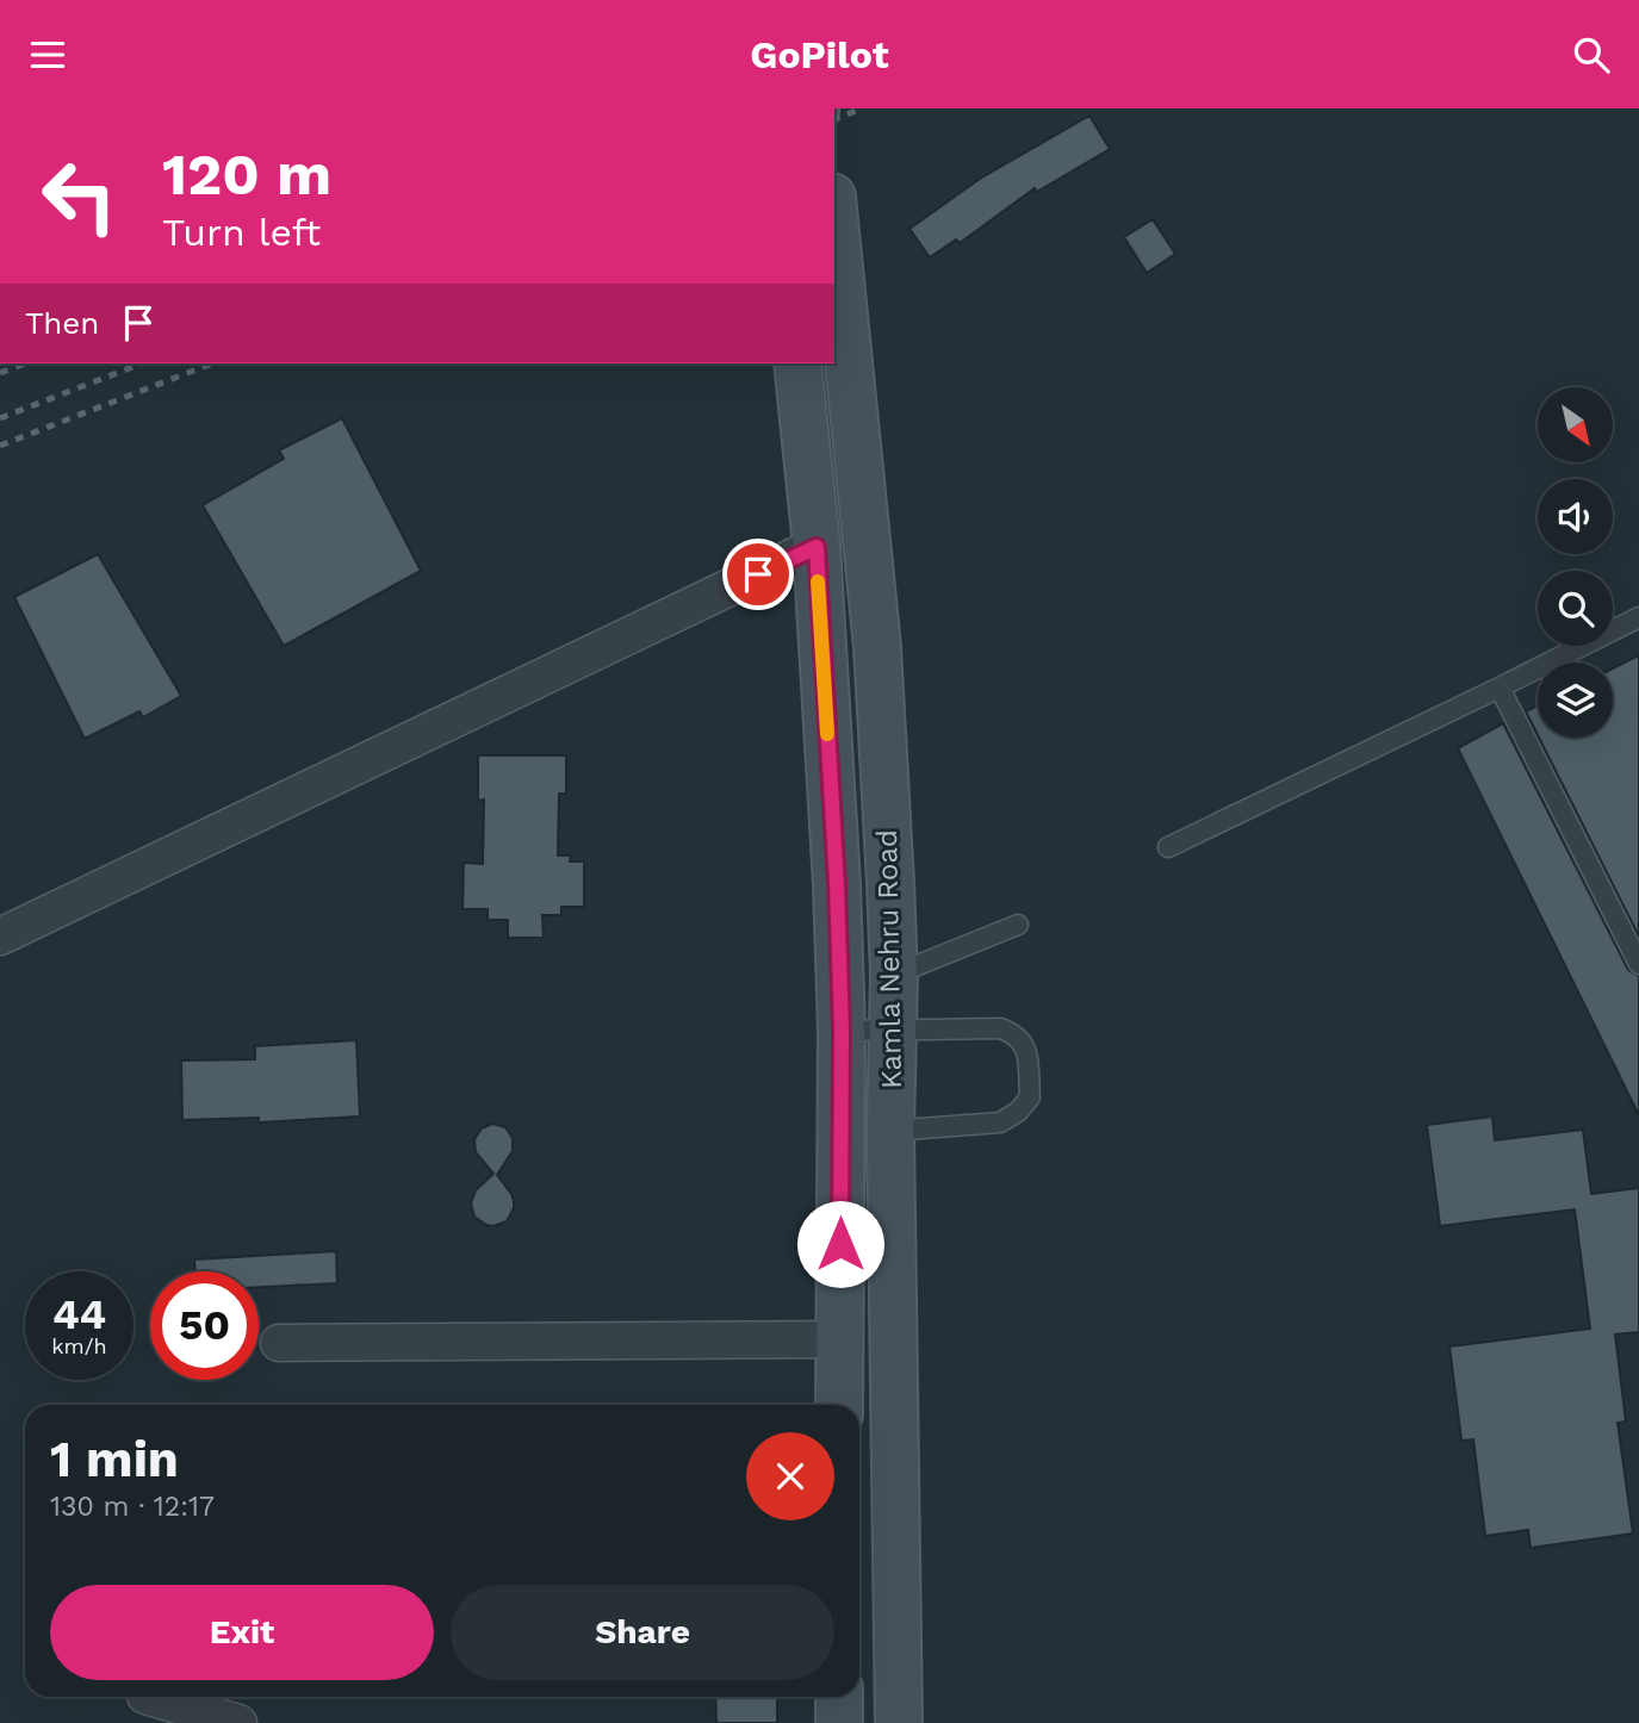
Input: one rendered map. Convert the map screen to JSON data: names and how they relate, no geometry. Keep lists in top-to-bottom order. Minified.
{"streets":{"main road":["Kamla Nehru Road"]},"north":"bottom right","page":{"header":"GoPilot","turn":["120 m","Turn left"],"then":"Then","speed":"44 km/h","limit":"50","heading":["1 min","130 m · 12:17"],"buttons":["Exit","Share"]}}
